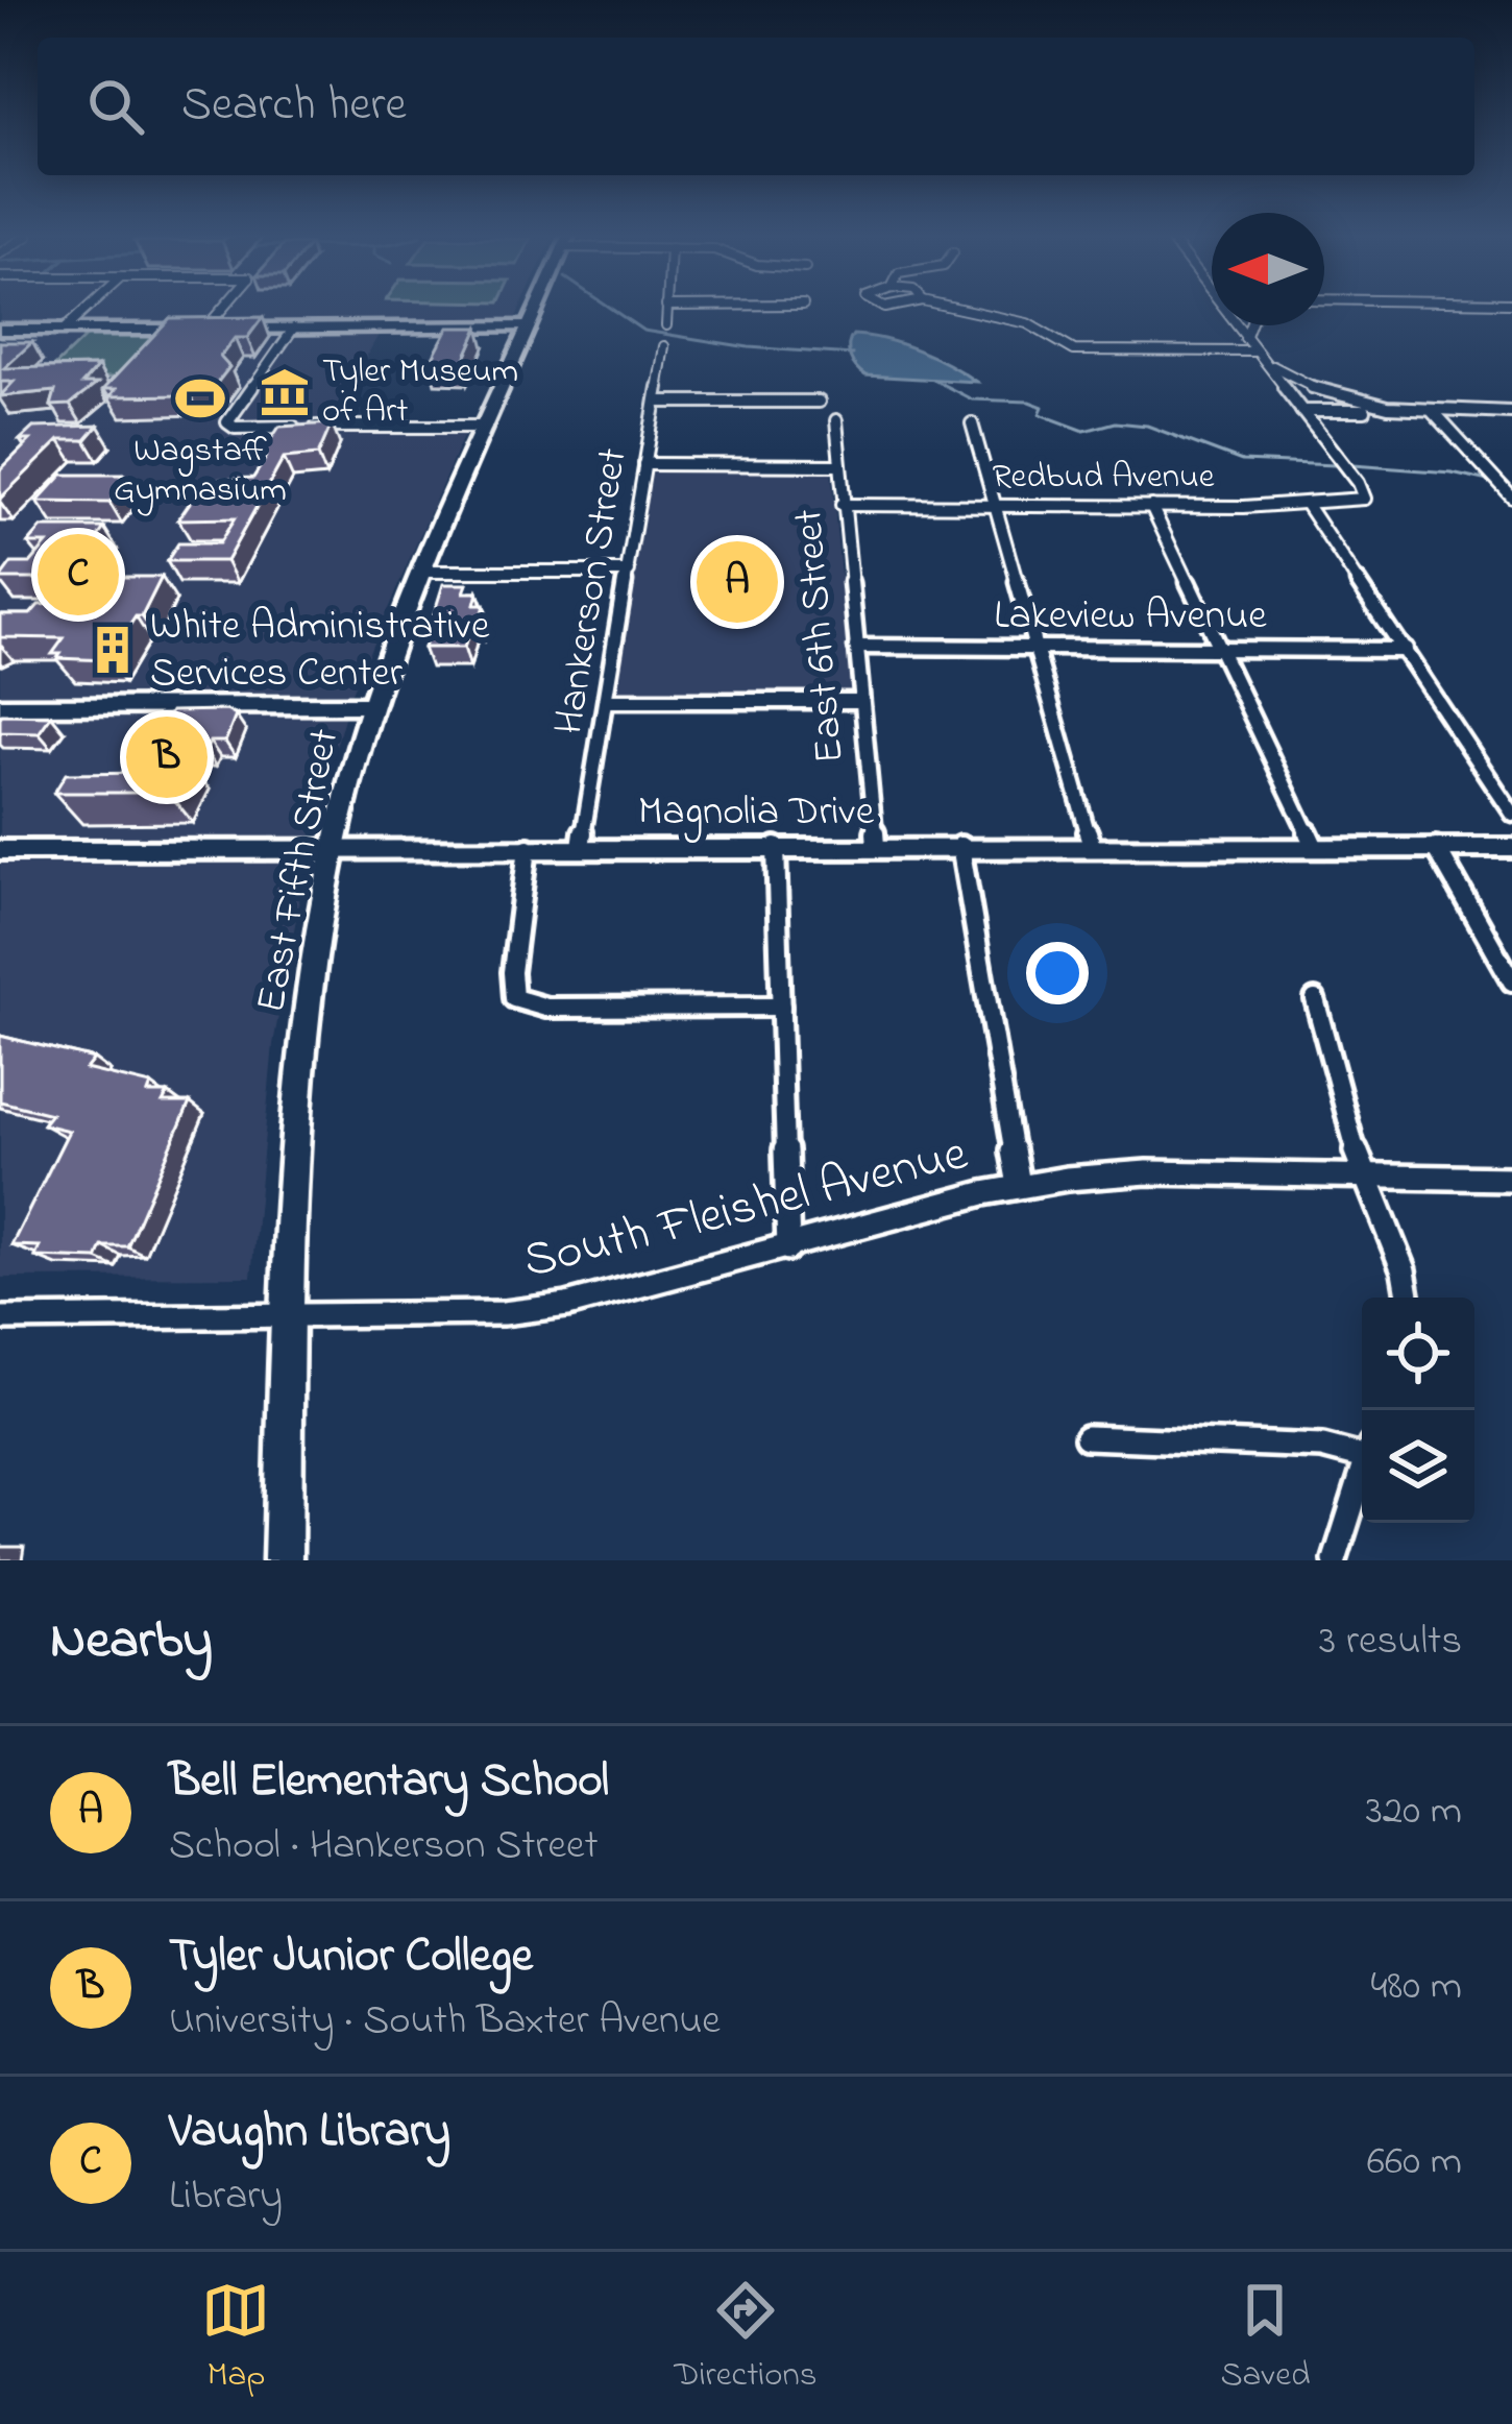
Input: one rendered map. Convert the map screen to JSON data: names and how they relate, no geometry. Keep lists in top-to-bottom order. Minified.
{"streets":{"main road":["East Fifth Street"],"street":["Redbud Avenue","Hankerson Street","Lakeview Avenue","East 6th Street","Magnolia Drive","South Fleishel Avenue"]},"crossings":[["Redbud Avenue","East 6th Street"],["Hankerson Street","Magnolia Drive"],["Lakeview Avenue","East 6th Street"],["East 6th Street","Magnolia Drive"],["Magnolia Drive","East Fifth Street"],["East Fifth Street","South Fleishel Avenue"]],"places":{"museum":["Tyler Museum of Art"],"sports":["Wagstaff Gymnasium"],"building":["White Administrative Services Center"]},"north":"left","page":{"search":"Search here","pins":["C","A","B"],"heading":["Nearby","3 results"],"list":[{"mark":"A","name":"Bell Elementary School","note":"School · Hankerson Street","value":"320 m"},{"mark":"B","name":"Tyler Junior College","note":"University · South Baxter Avenue","value":"480 m"},{"mark":"C","name":"Vaughn Library","note":"Library","value":"660 m"}],"nav":["Map","Directions","Saved"]}}
